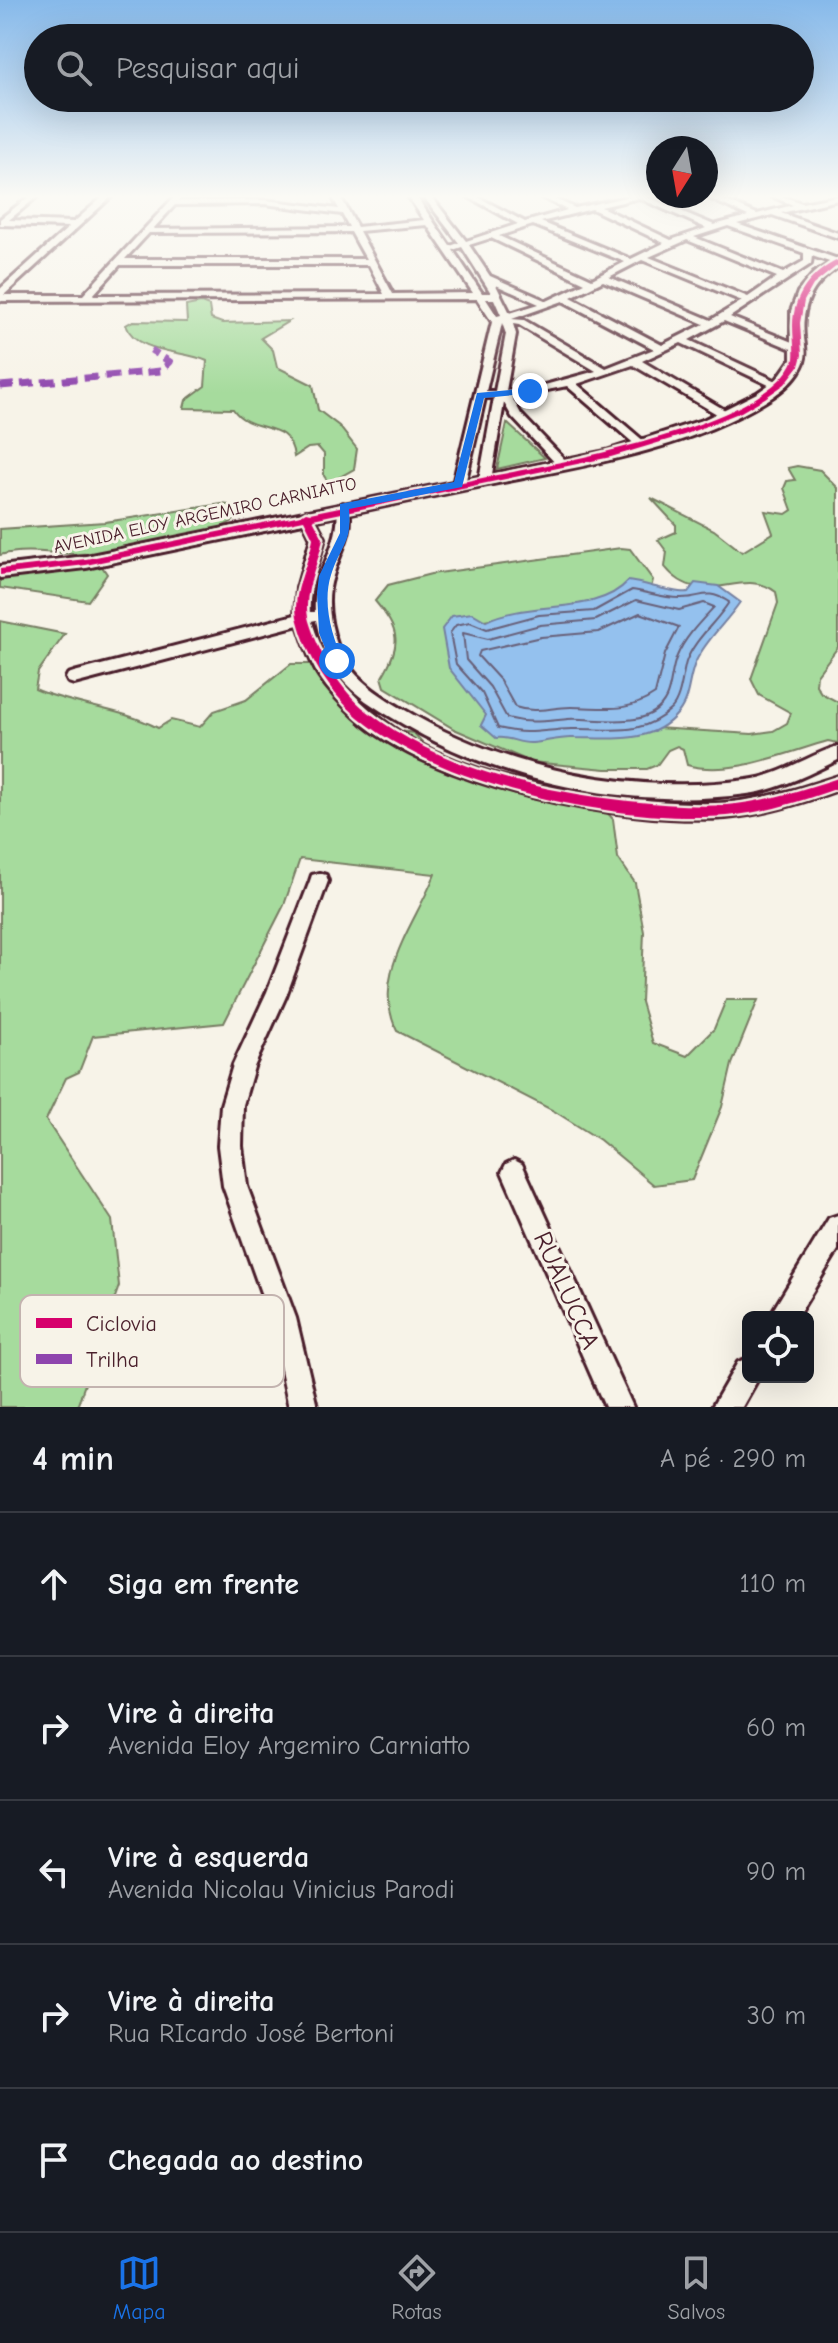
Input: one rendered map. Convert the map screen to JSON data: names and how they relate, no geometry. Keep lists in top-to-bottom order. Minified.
{"streets":{"street":["AVENIDA ELOY ARGEMIRO CARNIATTO","RUALUCCA"]},"legend":["Ciclovia","Trilha"],"north":"bottom","page":{"search":"Pesquisar aqui","heading":["4 min","A pé · 290 m"],"list":[["Siga em frente","110 m"],["Vire à direita","Avenida Eloy Argemiro Carniatto","60 m"],["Vire à esquerda","Avenida Nicolau Vinicius Parodi","90 m"],["Vire à direita","Rua RIcardo José Bertoni","30 m"],"Chegada ao destino"],"nav":["Mapa","Rotas","Salvos"]}}
